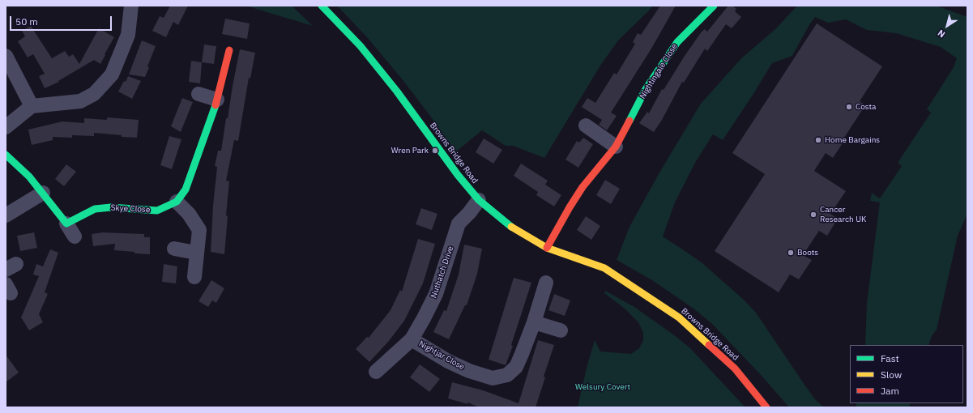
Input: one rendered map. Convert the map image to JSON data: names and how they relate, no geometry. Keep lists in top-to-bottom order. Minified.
{"streets":{"street":["Nightingale Close","Browns Bridge Road","Skye Close","Nuthatch Drive","Nightjar Close"]},"crossings":[["Nightingale Close","Browns Bridge Road"],["Browns Bridge Road","Nuthatch Drive"],["Nuthatch Drive","Nightjar Close"]],"parks":["Welsury Covert"],"places":["Costa","Home Bargains","Wren Park","Cancer Research UK","Boots"],"legend":["Fast","Slow","Jam"],"scale_bar":"50 m","north":"bottom left"}
